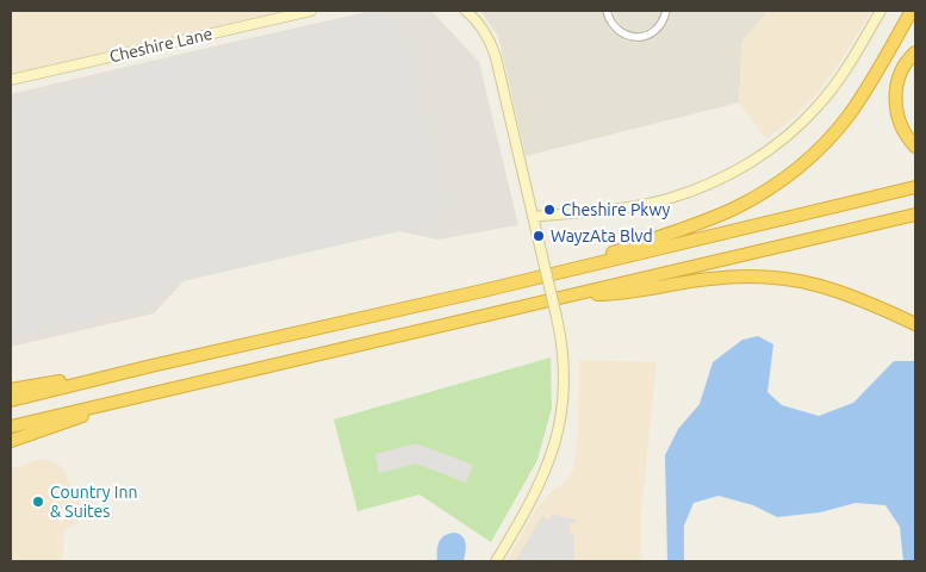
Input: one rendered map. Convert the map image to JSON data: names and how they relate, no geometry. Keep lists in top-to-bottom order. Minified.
{"streets":{"street":["Cheshire Lane"]},"places":["Cheshire Pkwy","WayzAta Blvd","Country Inn & Suites"]}
